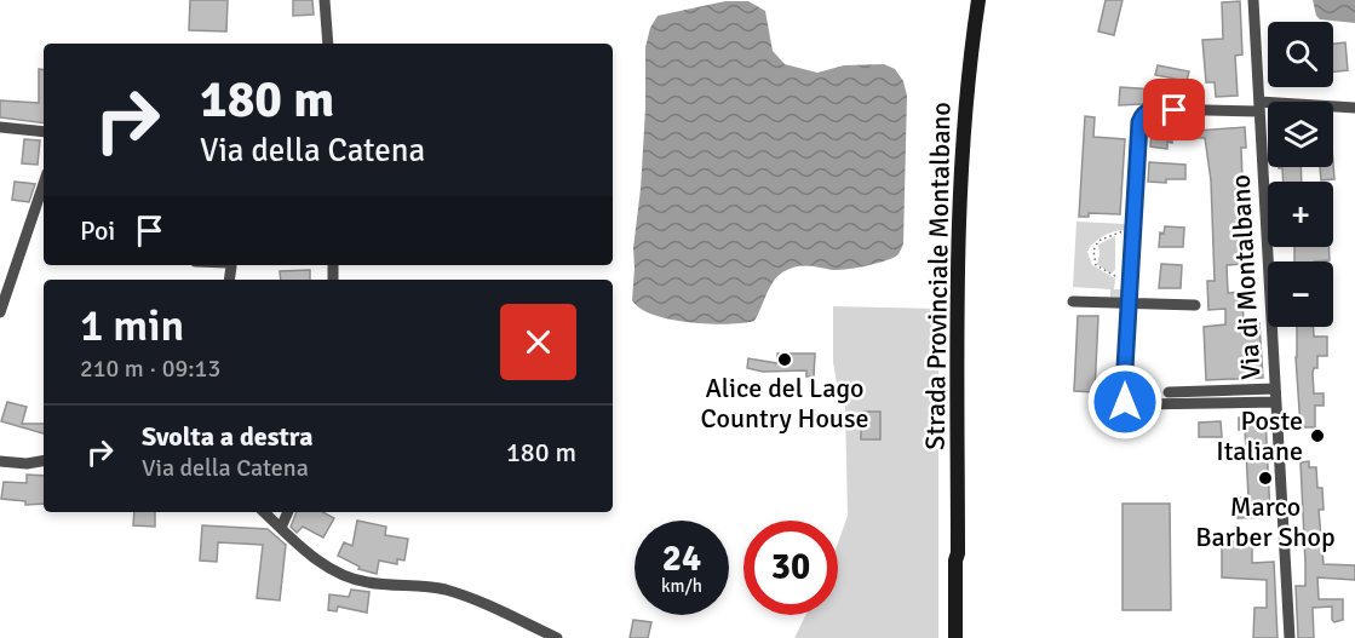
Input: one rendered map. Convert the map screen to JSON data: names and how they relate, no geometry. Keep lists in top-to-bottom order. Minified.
{"streets":{"main road":["Strada Provinciale Montalbano"],"street":["Via di Montalbano"]},"places":["Alice del Lago Country House","Poste Italiane","Marco Barber Shop"],"page":{"map_buttons":["+","−"],"turn":["180 m","Via della Catena"],"then":"Poi","heading":["1 min","210 m · 09:13"],"list":[{"name":"Svolta a destra","note":"Via della Catena","value":"180 m"}],"speed":"24 km/h","limit":"30"}}
